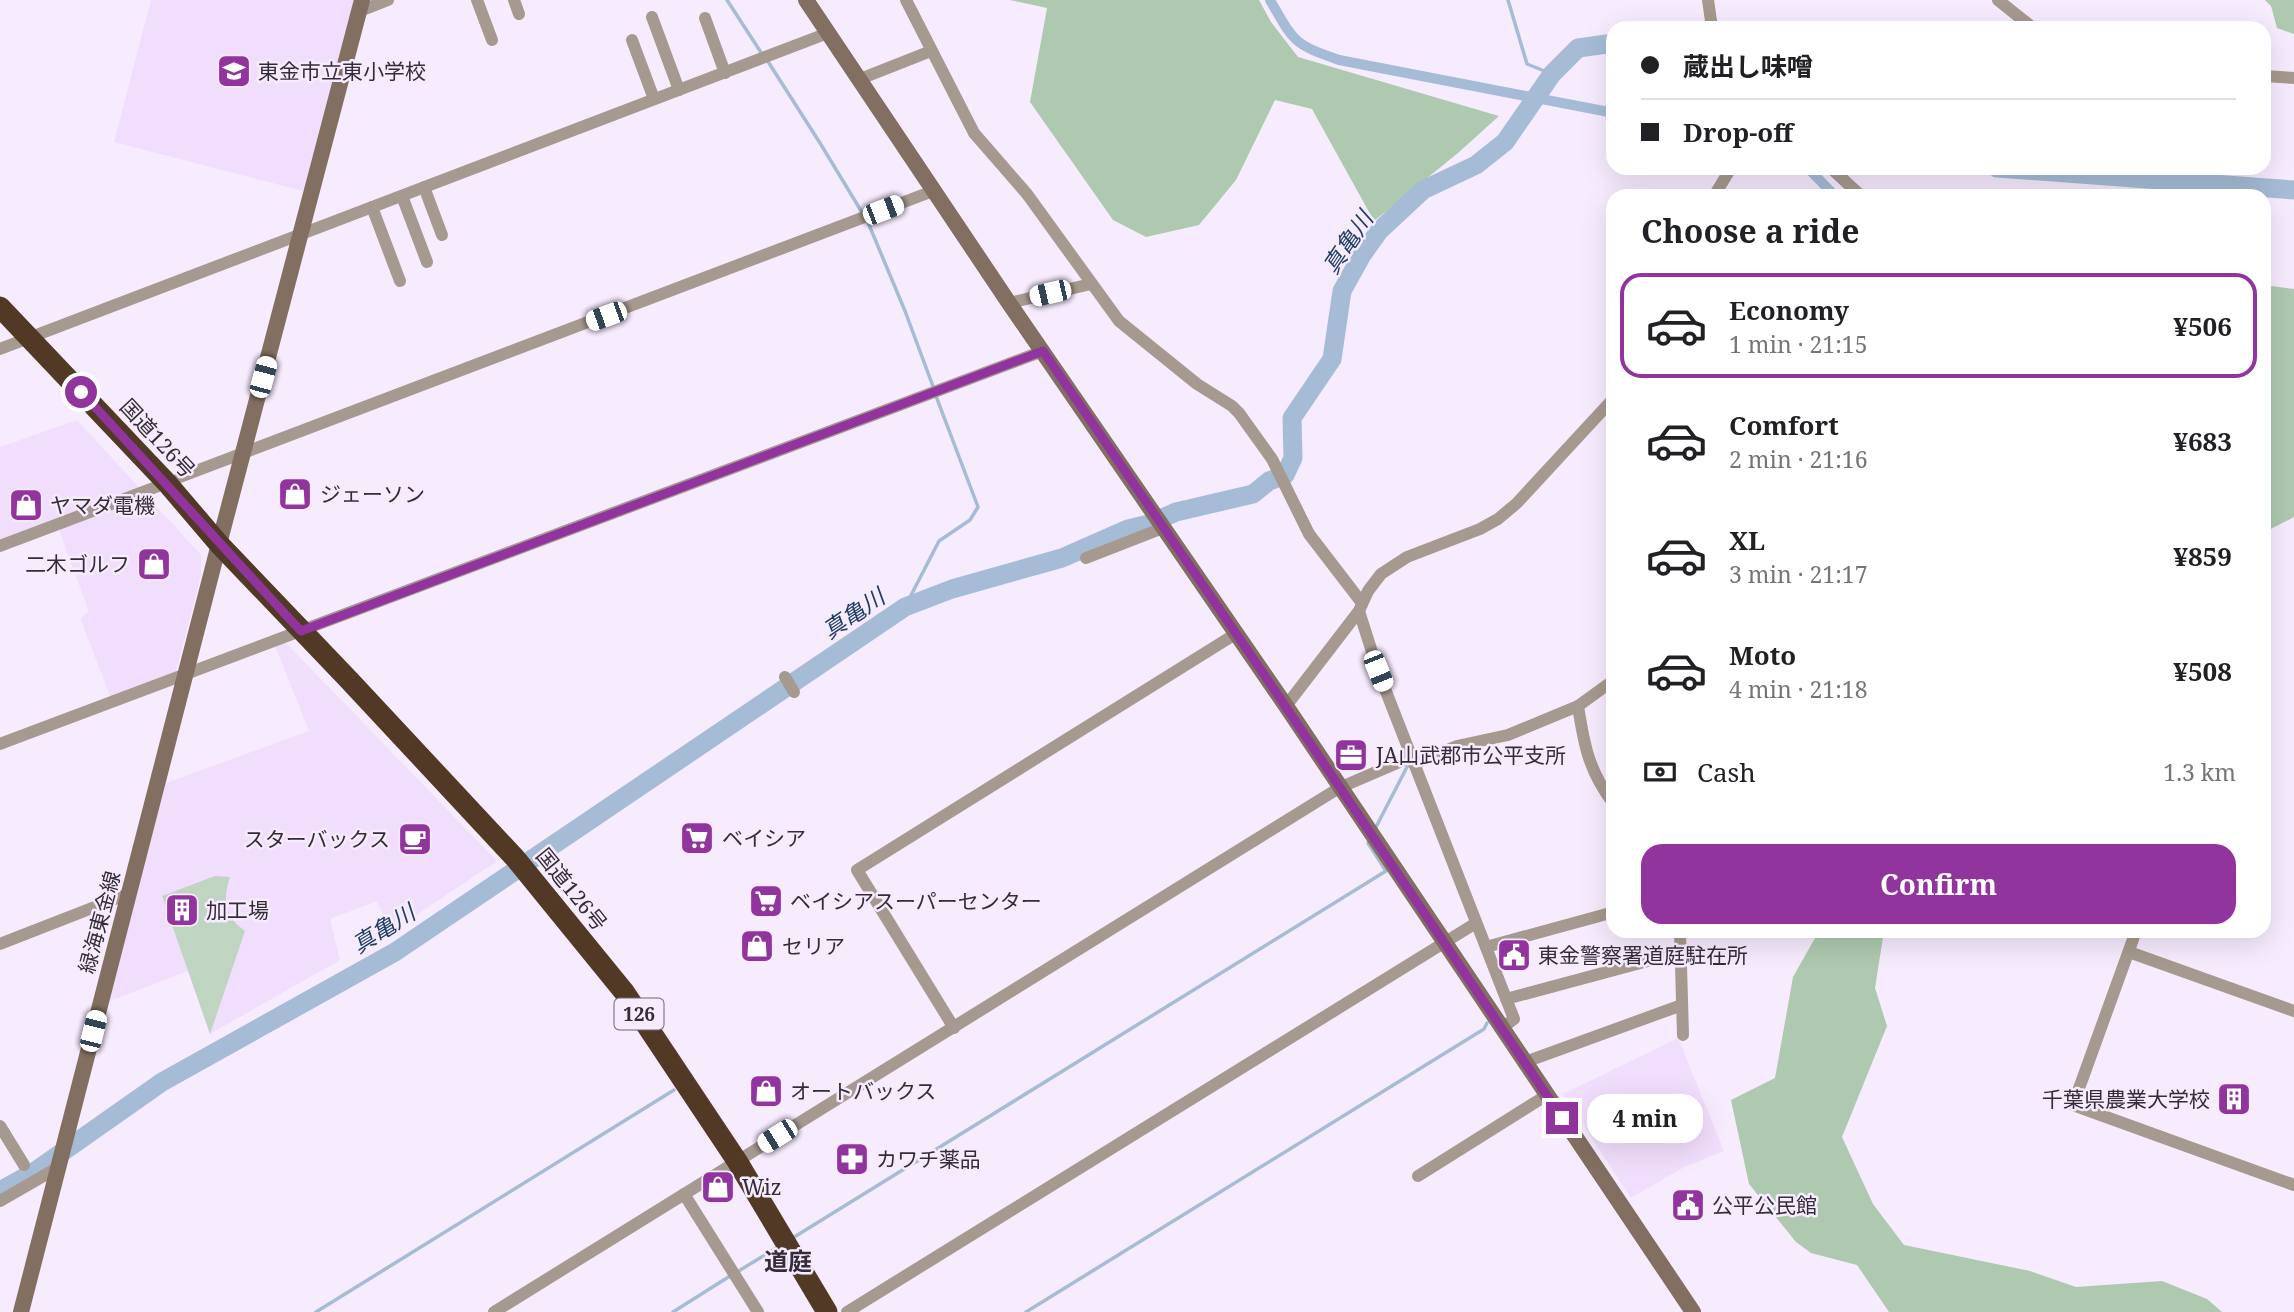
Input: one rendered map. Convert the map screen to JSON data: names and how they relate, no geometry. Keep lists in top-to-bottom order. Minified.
{"streets":{"highway":["国道126号","126"],"street":["緑海東金線"]},"crossings":[["国道126号","緑海東金線"]],"districts":["道庭"],"water":["真亀川"],"places":{"school or university":["東金市立東小学校"],"shop":["ジェーソン","ヤマダ電機","二木ゴルフ","セリア","オートバックス","Wiz"],"office":["JA山武郡市公平支所"],"supermarket":["ベイシア","ベイシアスーパーセンター"],"cafe":["スターバックス"],"building":["加工場","千葉県農業大学校"],"public building":["東金警察署道庭駐在所","公平公民館"],"pharmacy":["カワチ薬品"]},"page":{"banner":["蔵出し味噌","Drop-off"],"heading":"Choose a ride","list":[{"name":"Economy","note":"1 min · 21:15","value":"¥506"},{"name":"Comfort","note":"2 min · 21:16","value":"¥683"},{"name":"XL","note":"3 min · 21:17","value":"¥859"},{"name":"Moto","note":"4 min · 21:18","value":"¥508"}],"pay":["Cash","1.3 km"],"buttons":"Confirm","bubble":"4 min"}}
